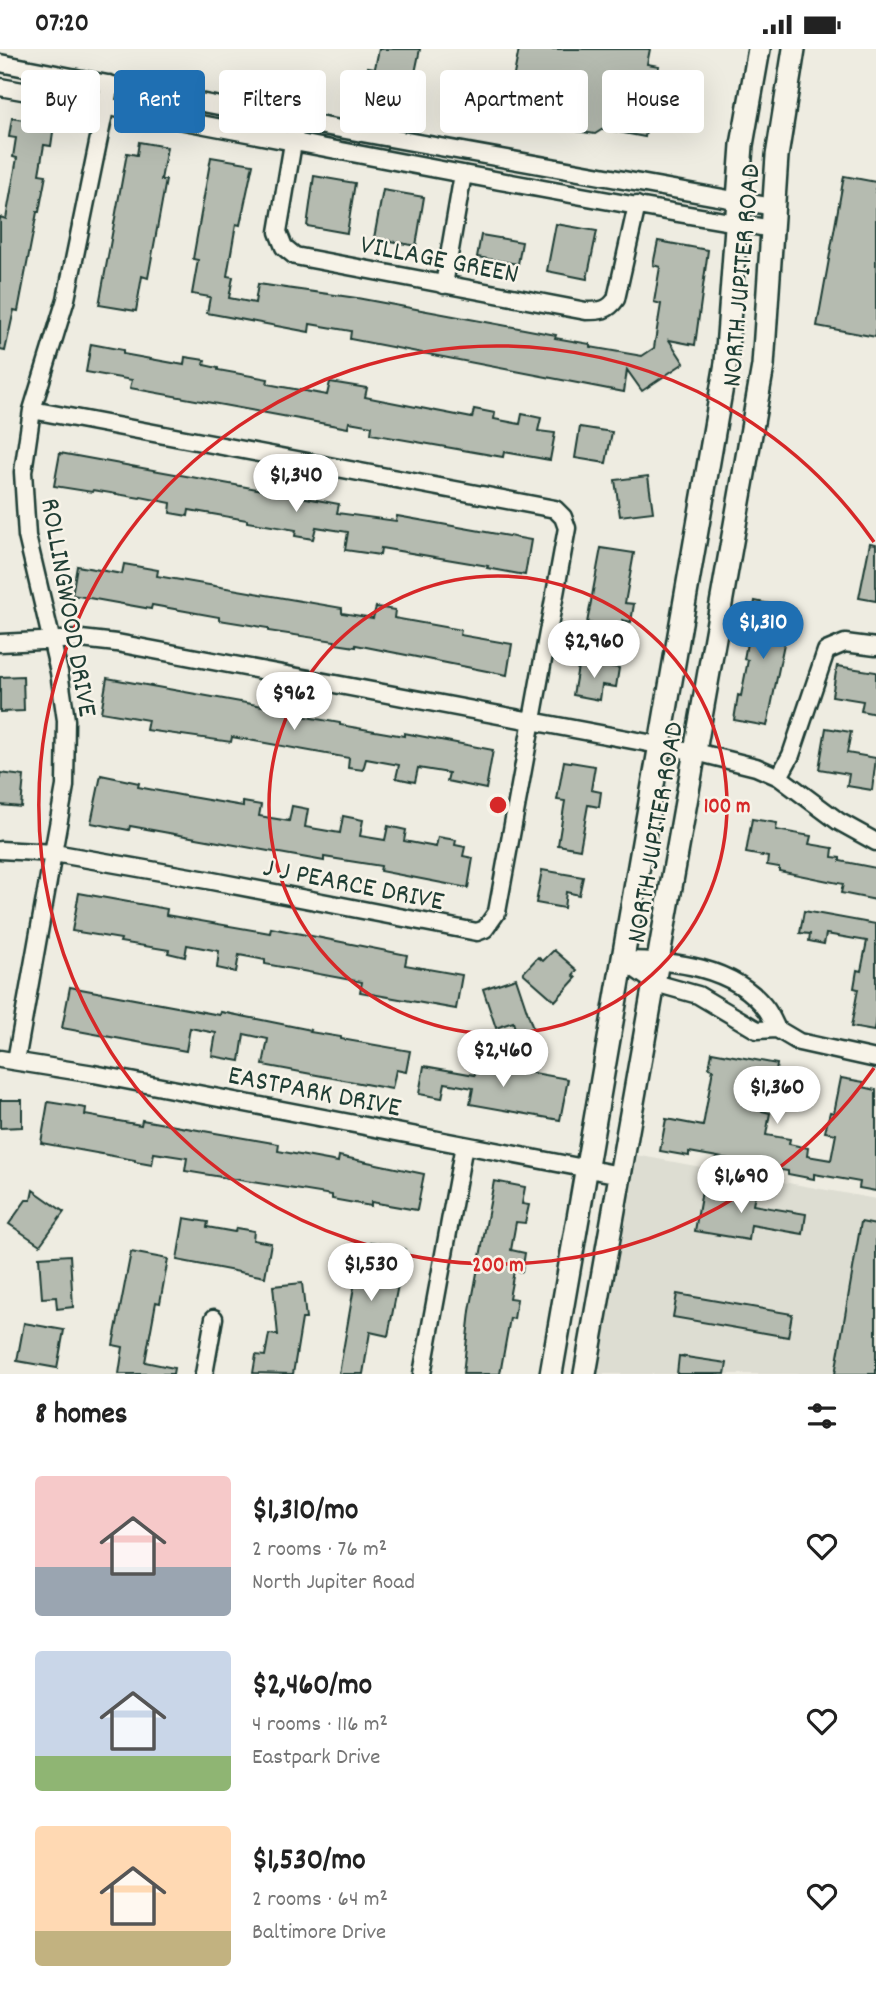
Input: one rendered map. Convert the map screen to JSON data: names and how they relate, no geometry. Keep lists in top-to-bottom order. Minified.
{"streets":{"main road":["NORTH JUPITER ROAD"],"street":["VILLAGE GREEN","ROLLINGWOOD DRIVE","J J PEARCE DRIVE","EASTPARK DRIVE"]},"crossings":[["NORTH JUPITER ROAD","EASTPARK DRIVE"],["ROLLINGWOOD DRIVE","J J PEARCE DRIVE"],["ROLLINGWOOD DRIVE","EASTPARK DRIVE"]],"page":{"status":"07:20","chip":["Buy","Rent","Filters","New","Apartment","House"],"price":["$1,340","$1,310","$2,960","$962","$2,460","$1,360","$1,690","$1,530"],"heading":"8 homes","list":[{"name":"$1,310/mo","note":"2 rooms · 76 m² · North Jupiter Road"},{"name":"$2,460/mo","note":"4 rooms · 116 m² · Eastpark Drive"},{"name":"$1,530/mo","note":"2 rooms · 64 m² · Baltimore Drive"}]},"rings":["100 m","200 m"]}
